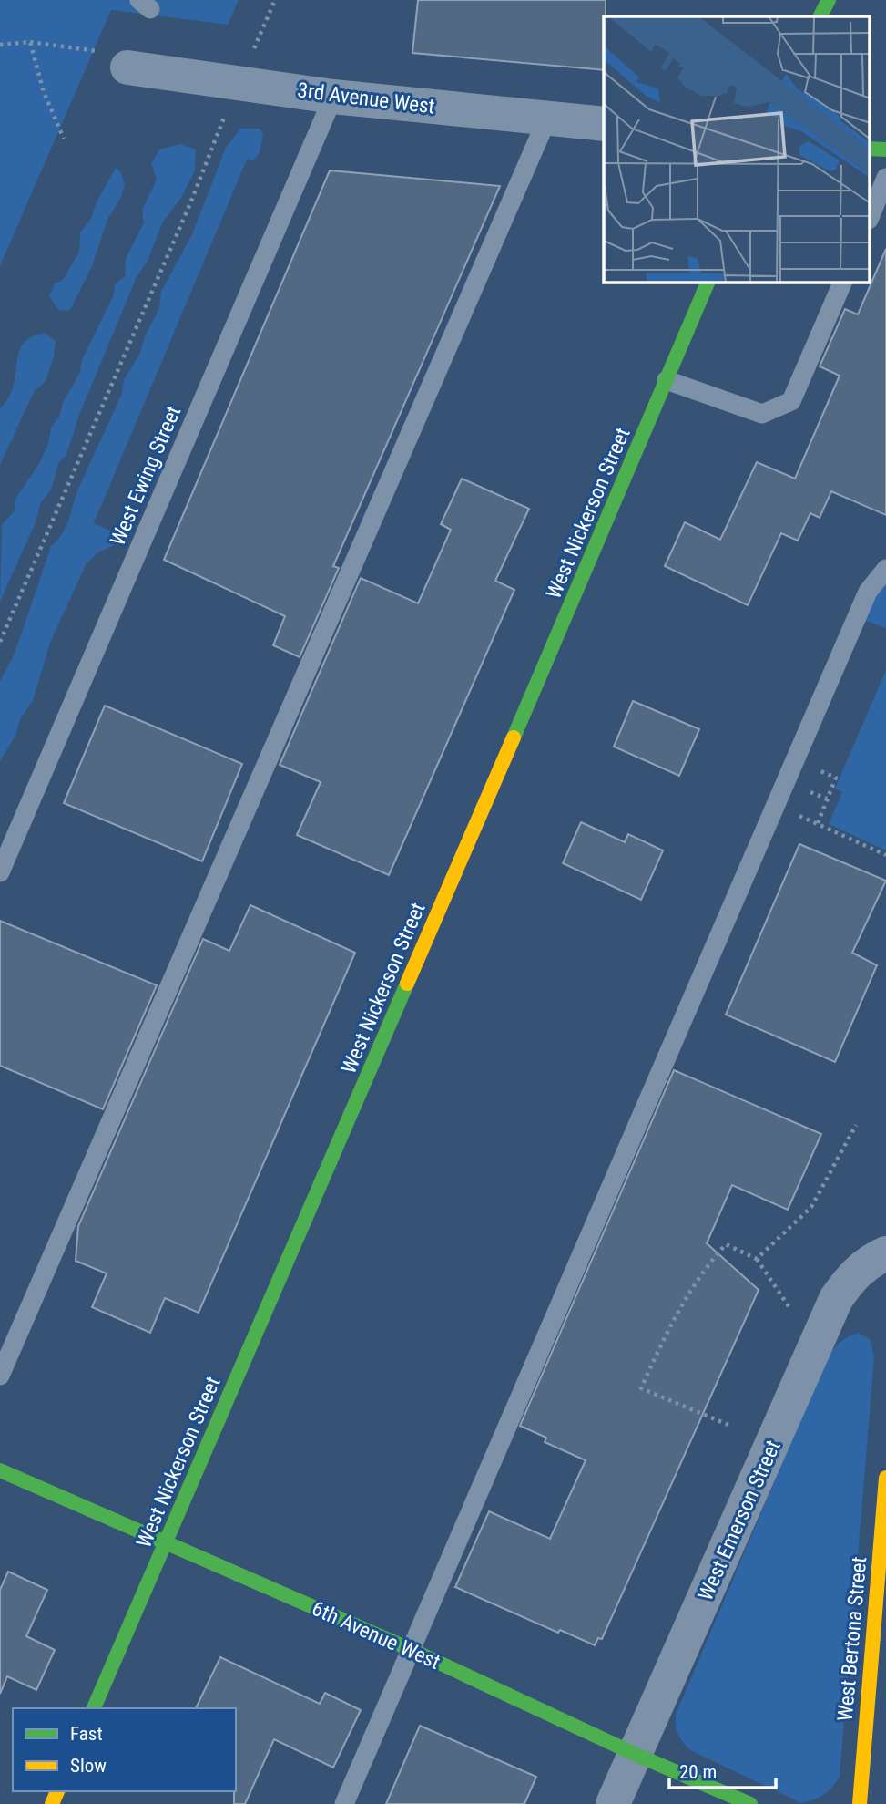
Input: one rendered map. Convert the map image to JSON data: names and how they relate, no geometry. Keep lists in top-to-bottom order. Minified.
{"streets":{"main road":["West Nickerson Street","6th Avenue West","West Bertona Street"],"street":["3rd Avenue West","West Emerson Street"],"lane":["West Ewing Street"]},"crossings":[["3rd Avenue West","West Ewing Street"],["West Nickerson Street","6th Avenue West"],["West Emerson Street","6th Avenue West"]],"legend":["Fast","Slow"],"scale_bar":"20 m"}
